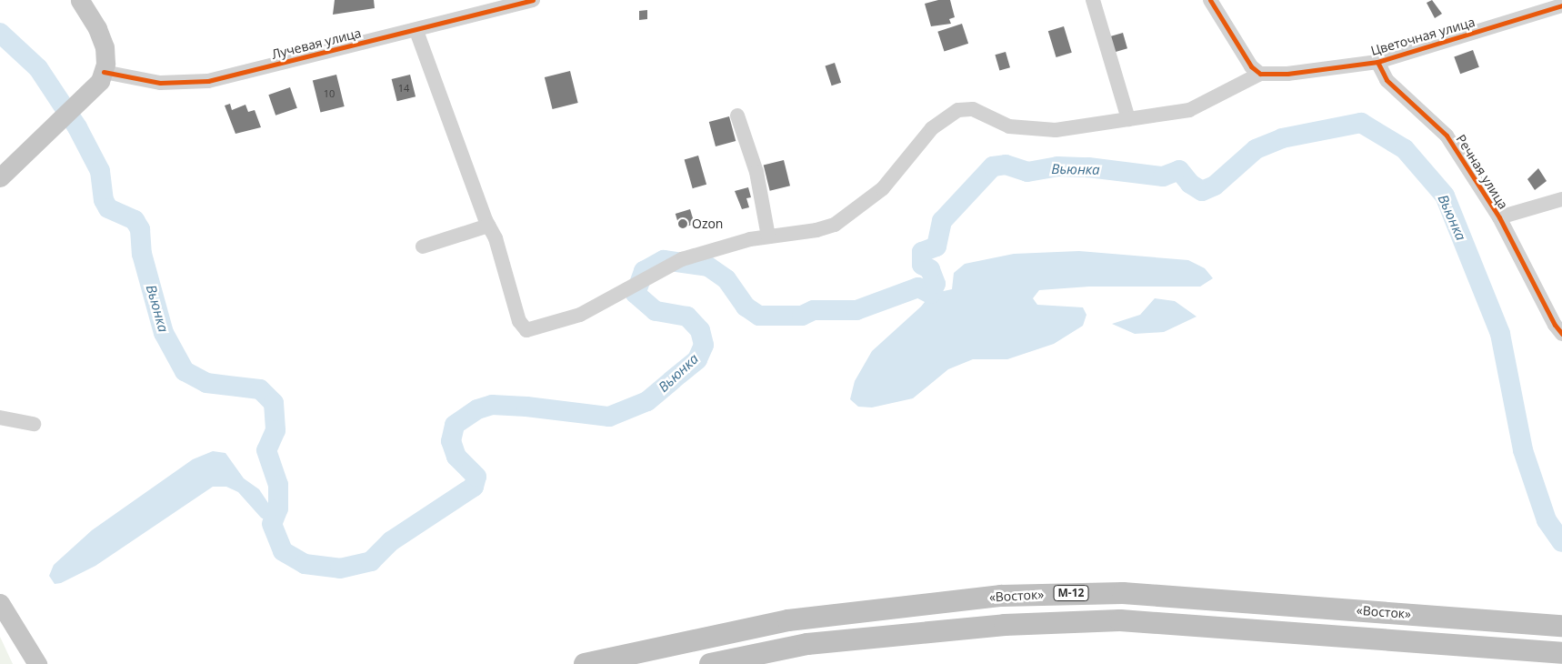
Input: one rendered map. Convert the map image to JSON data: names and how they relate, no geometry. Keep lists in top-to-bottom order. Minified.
{"streets":{"highway":["М-12","«Восток»"],"street":["Цветочная улица","Лучевая улица","Речная улица"]},"crossings":[["Цветочная улица","Речная улица"]],"water":["Вьюнка"],"places":["Ozon"],"house_numbers":["14","10"]}
